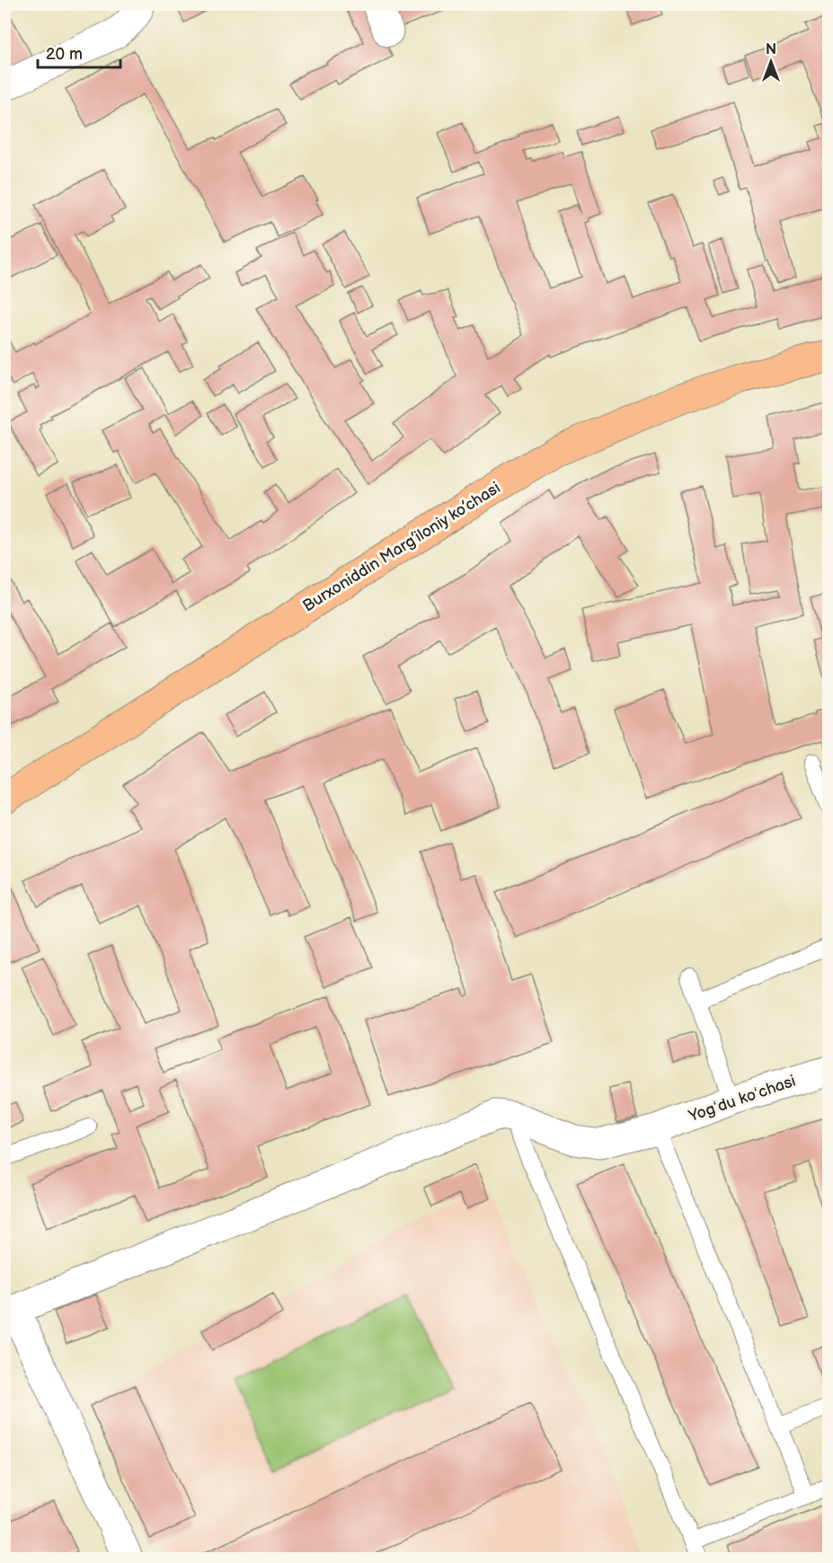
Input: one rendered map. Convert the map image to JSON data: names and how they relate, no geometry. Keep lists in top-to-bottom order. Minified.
{"streets":{"main road":["Burxoniddin Marg’iloniy ko’chasi"],"street":["Yogʻdu koʻchasi"]},"scale_bar":"20 m","north":"top"}
